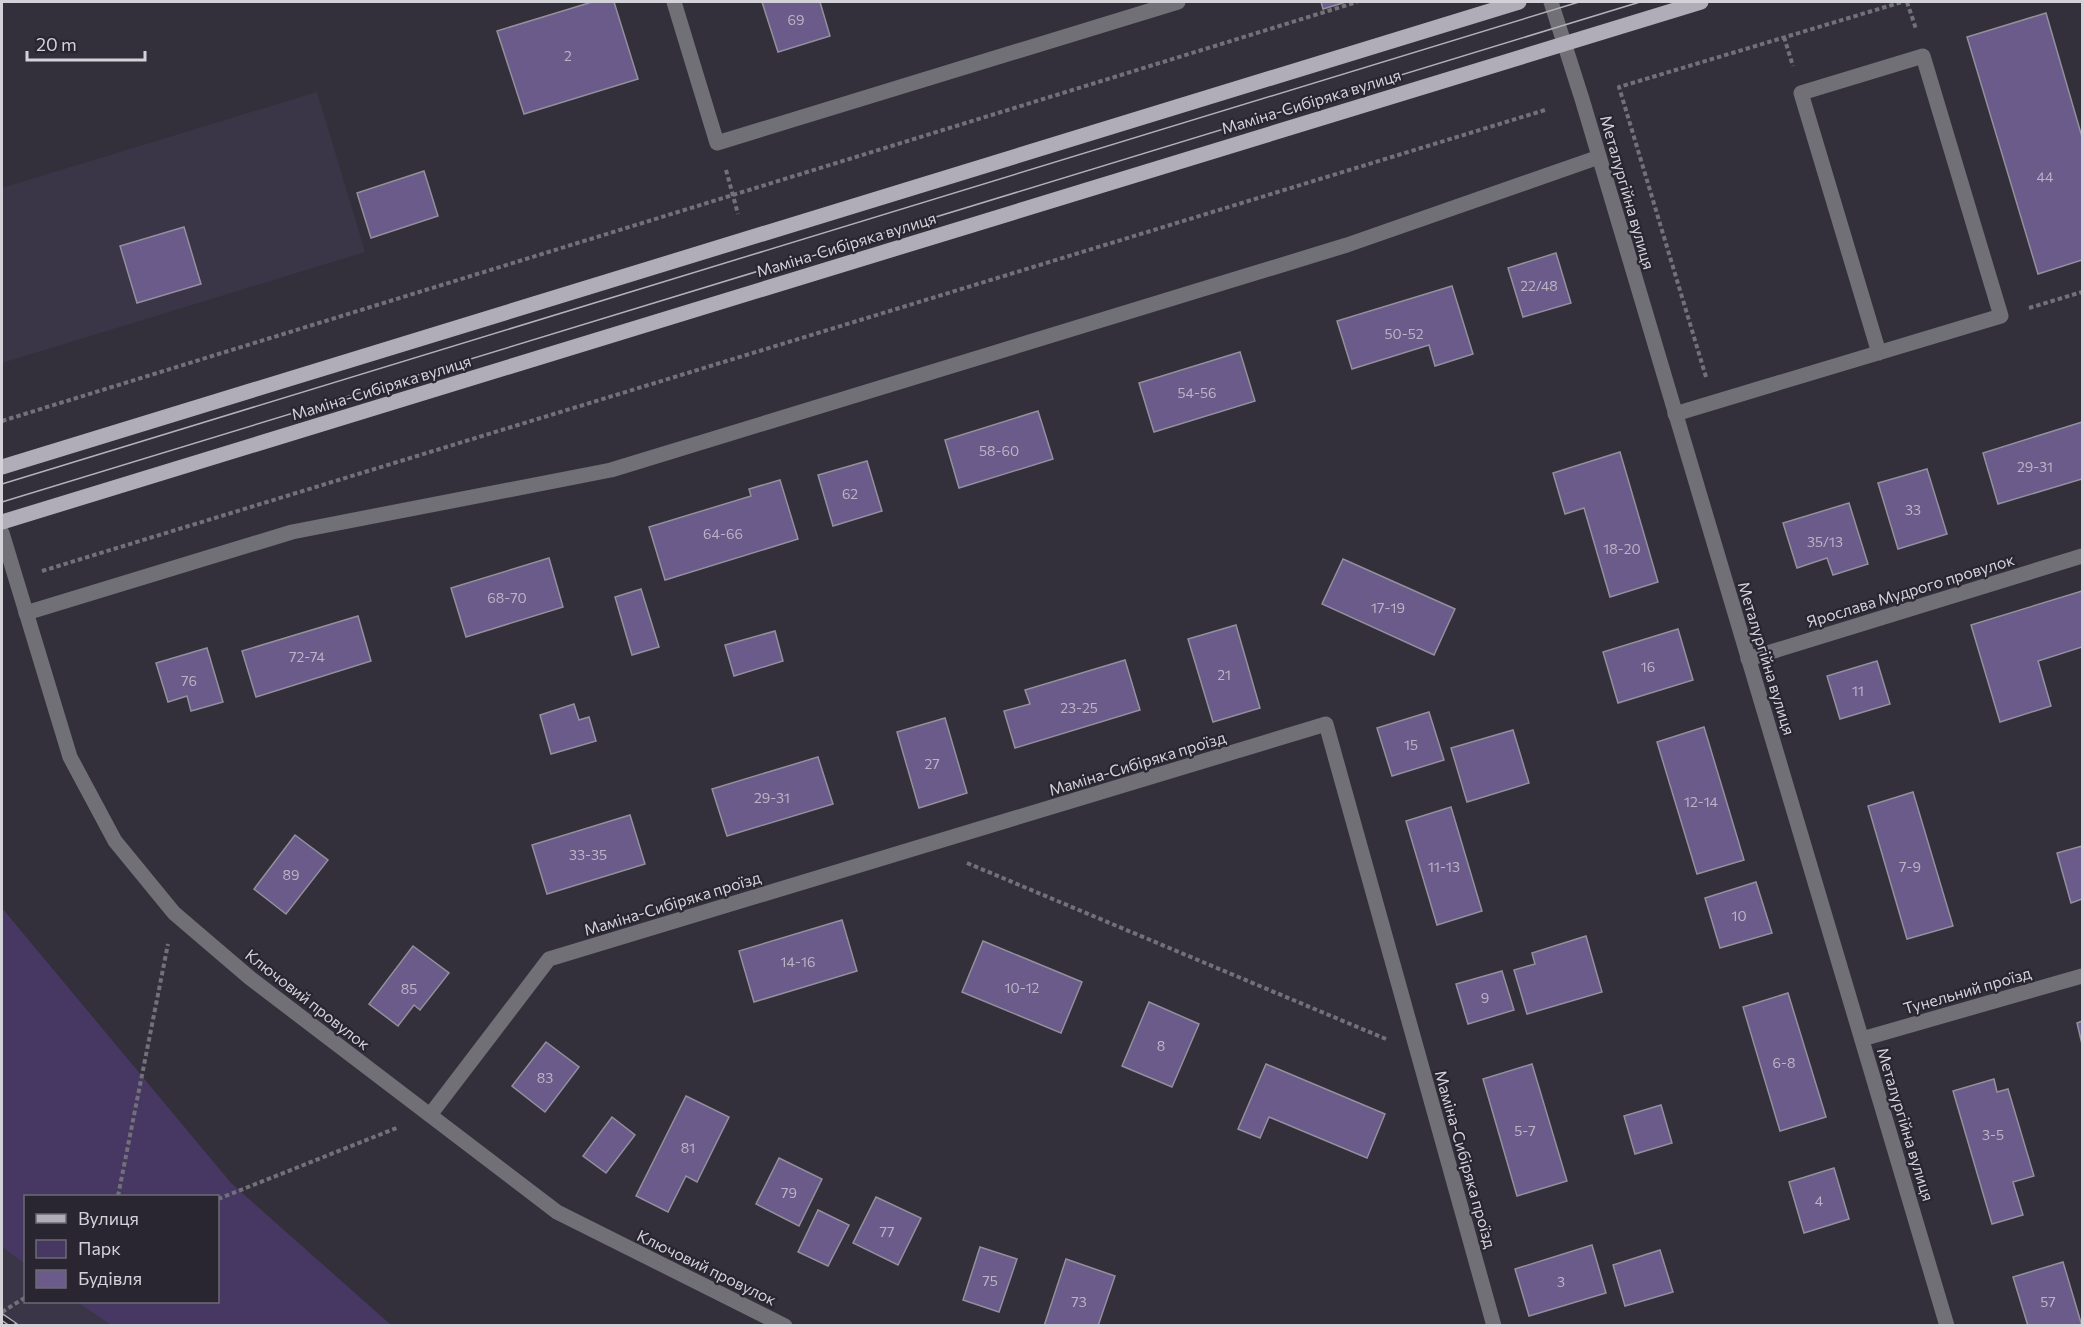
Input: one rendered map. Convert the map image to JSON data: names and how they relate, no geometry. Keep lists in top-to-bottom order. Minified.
{"streets":{"main road":["Маміна-Сибіряка вулиця"],"street":["Металургійна вулиця","Ярослава Мудрого провулок","Маміна-Сибіряка проїзд","Тунельний проїзд","Ключовий провулок"]},"crossings":[["Маміна-Сибіряка вулиця","Металургійна вулиця"],["Металургійна вулиця","Ярослава Мудрого провулок"],["Металургійна вулиця","Тунельний проїзд"],["Маміна-Сибіряка проїзд","Ключовий провулок"]],"house_numbers":["69","2","44","22/48","50-52","54-56","58-60","29-31","62","33","64-66","35/13","18-20","68-70","17-19","72-74","16","21","76","11","23-25","15","27","29-31","12-14","33-35","11-13","7-9","89","10","14-16","10-12","85","9","8","6-8","83","5-7","3-5","81","79","4","77","75","3","73","57"],"legend":["Вулиця","Парк","Будівля"],"scale_bar":"20 m"}
